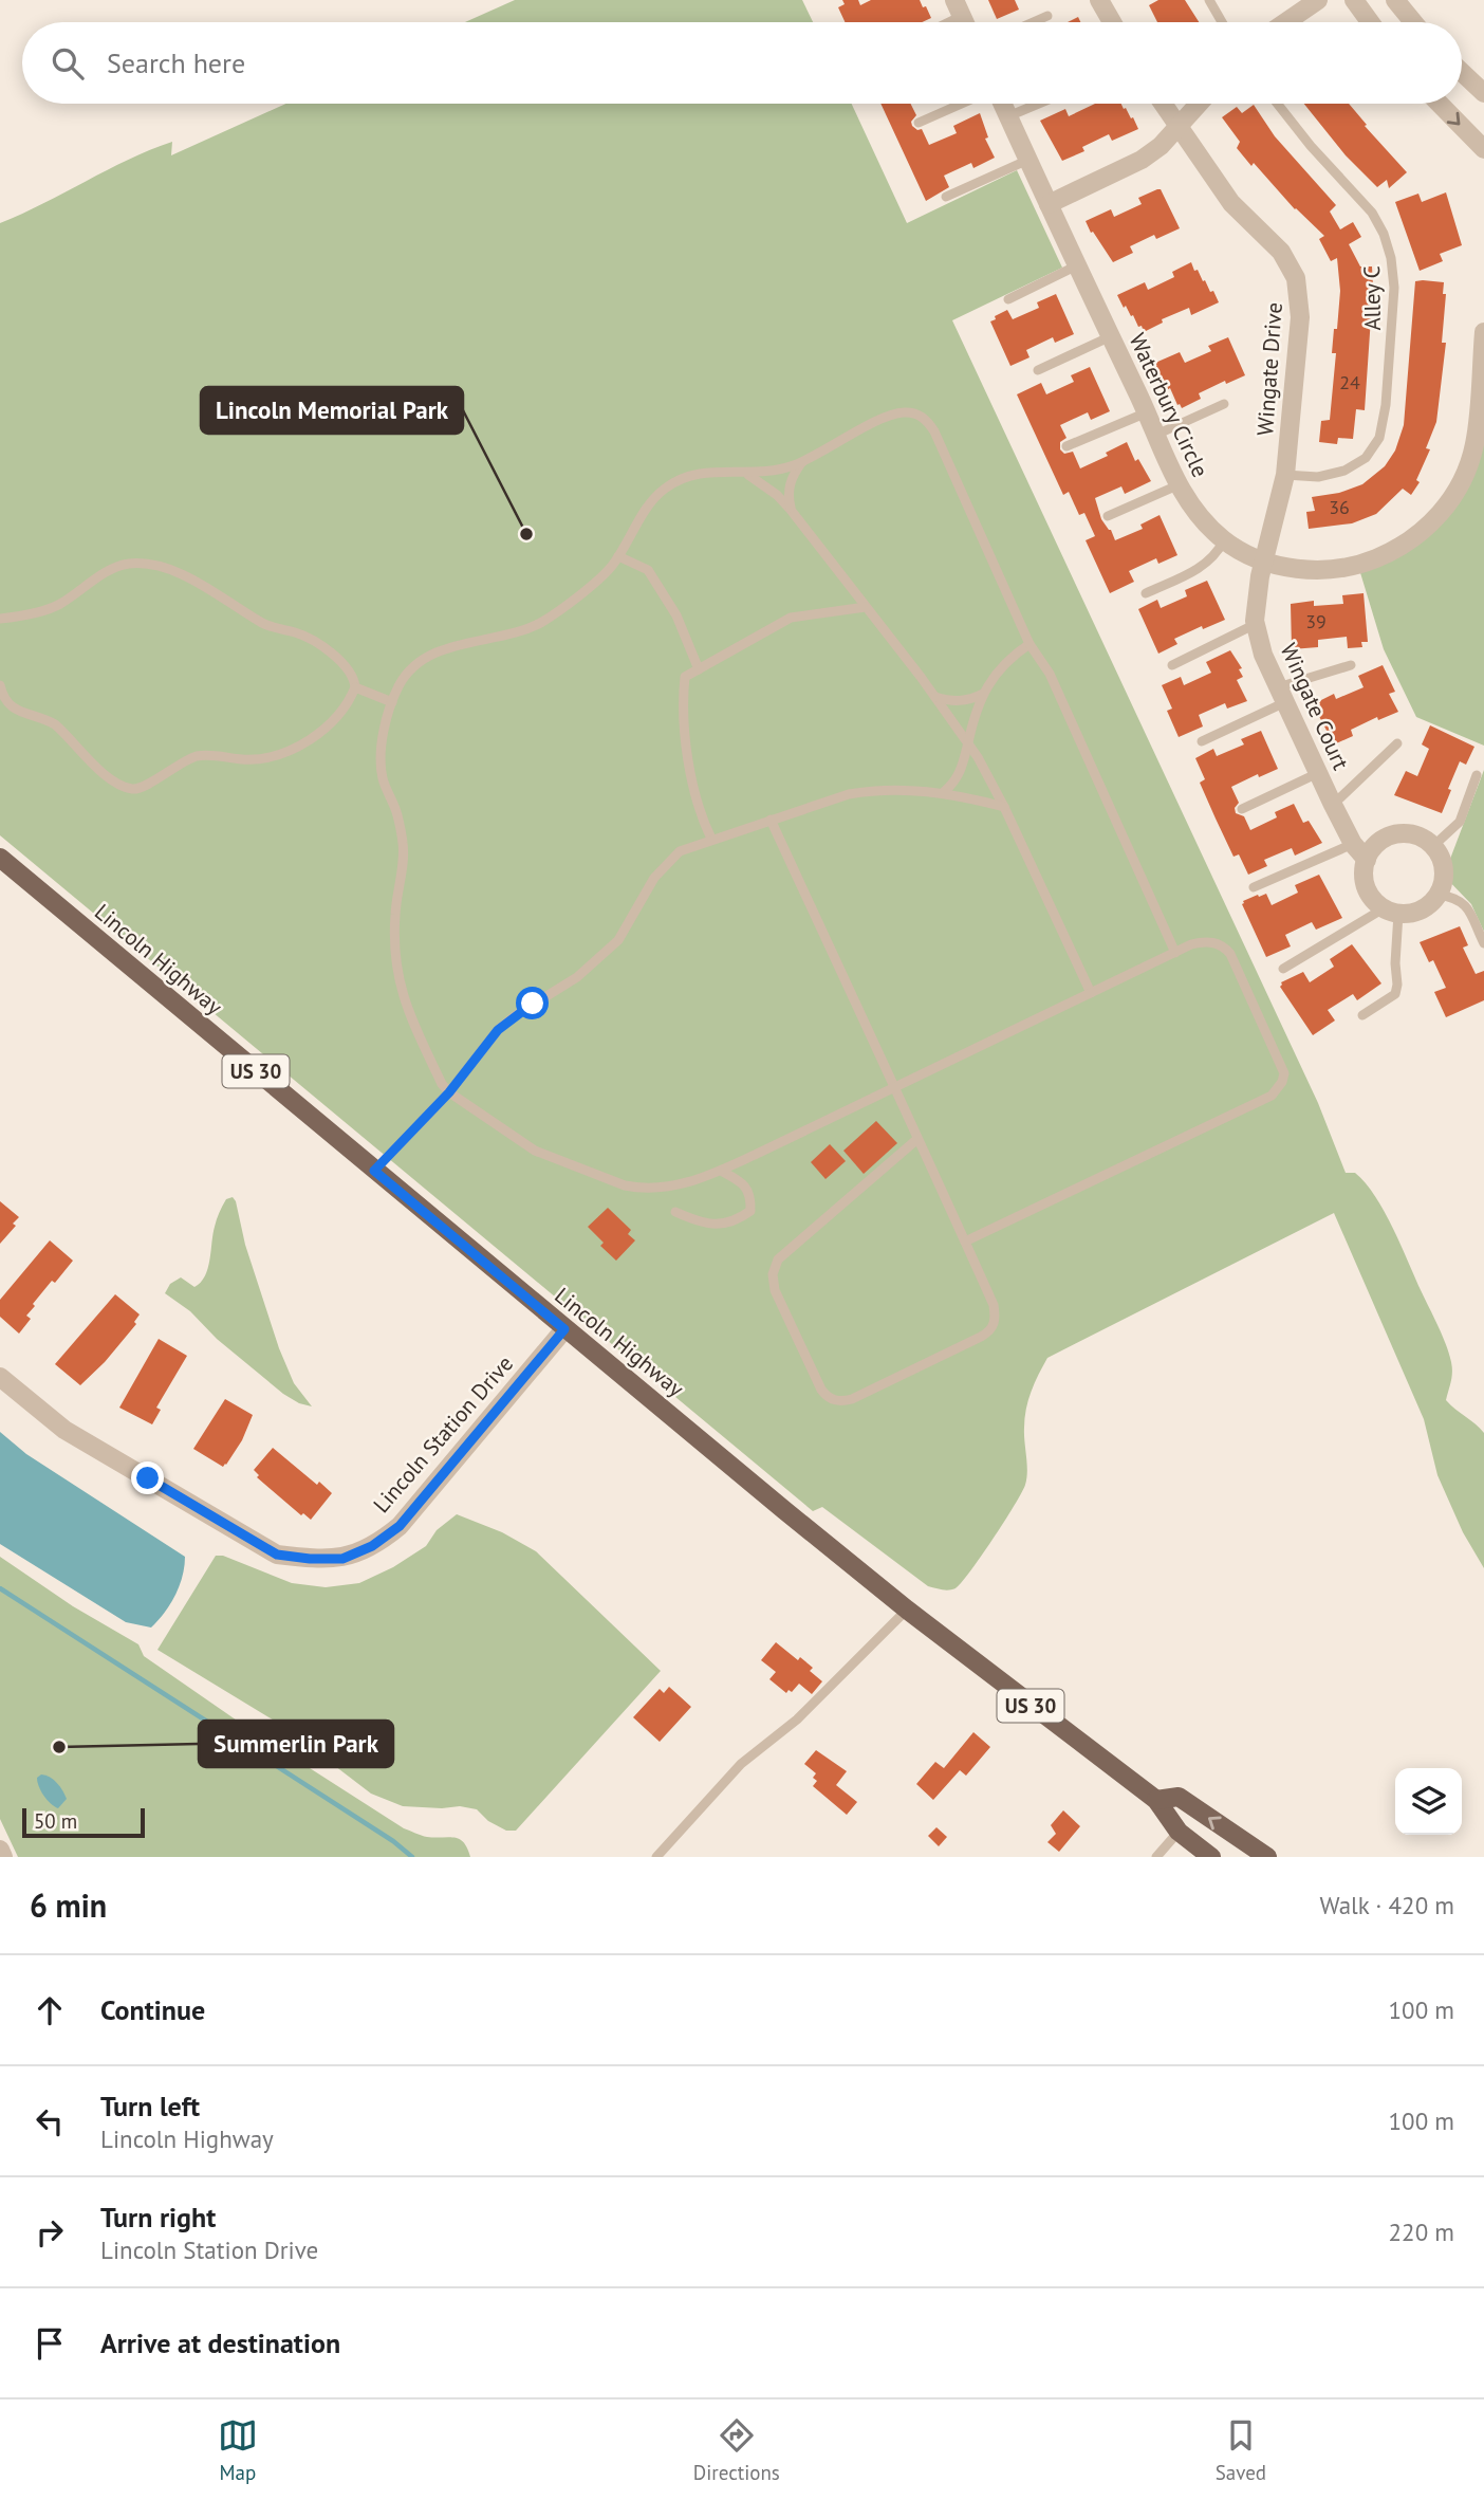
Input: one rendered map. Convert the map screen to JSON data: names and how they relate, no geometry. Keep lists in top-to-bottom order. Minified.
{"streets":{"main road":["Lincoln Highway","US 30"],"street":["Wingate Drive","Waterbury Circle","Wingate Court","Lincoln Station Drive"],"lane":["Alley C"]},"crossings":[["Alley C","Wingate Drive"],["Wingate Drive","Waterbury Circle"],["Wingate Drive","Wingate Court"],["Waterbury Circle","Wingate Court"],["Lincoln Highway","Lincoln Station Drive"]],"places":["Lincoln Memorial Park","Summerlin Park"],"house_numbers":["24","36","39"],"scale_bar":"50 m","page":{"search":"Search here","scale":"50 m","heading":["6 min","Walk · 420 m"],"list":[["Continue","100 m"],["Turn left","Lincoln Highway","100 m"],["Turn right","Lincoln Station Drive","220 m"],"Arrive at destination"],"nav":["Map","Directions","Saved"]}}
